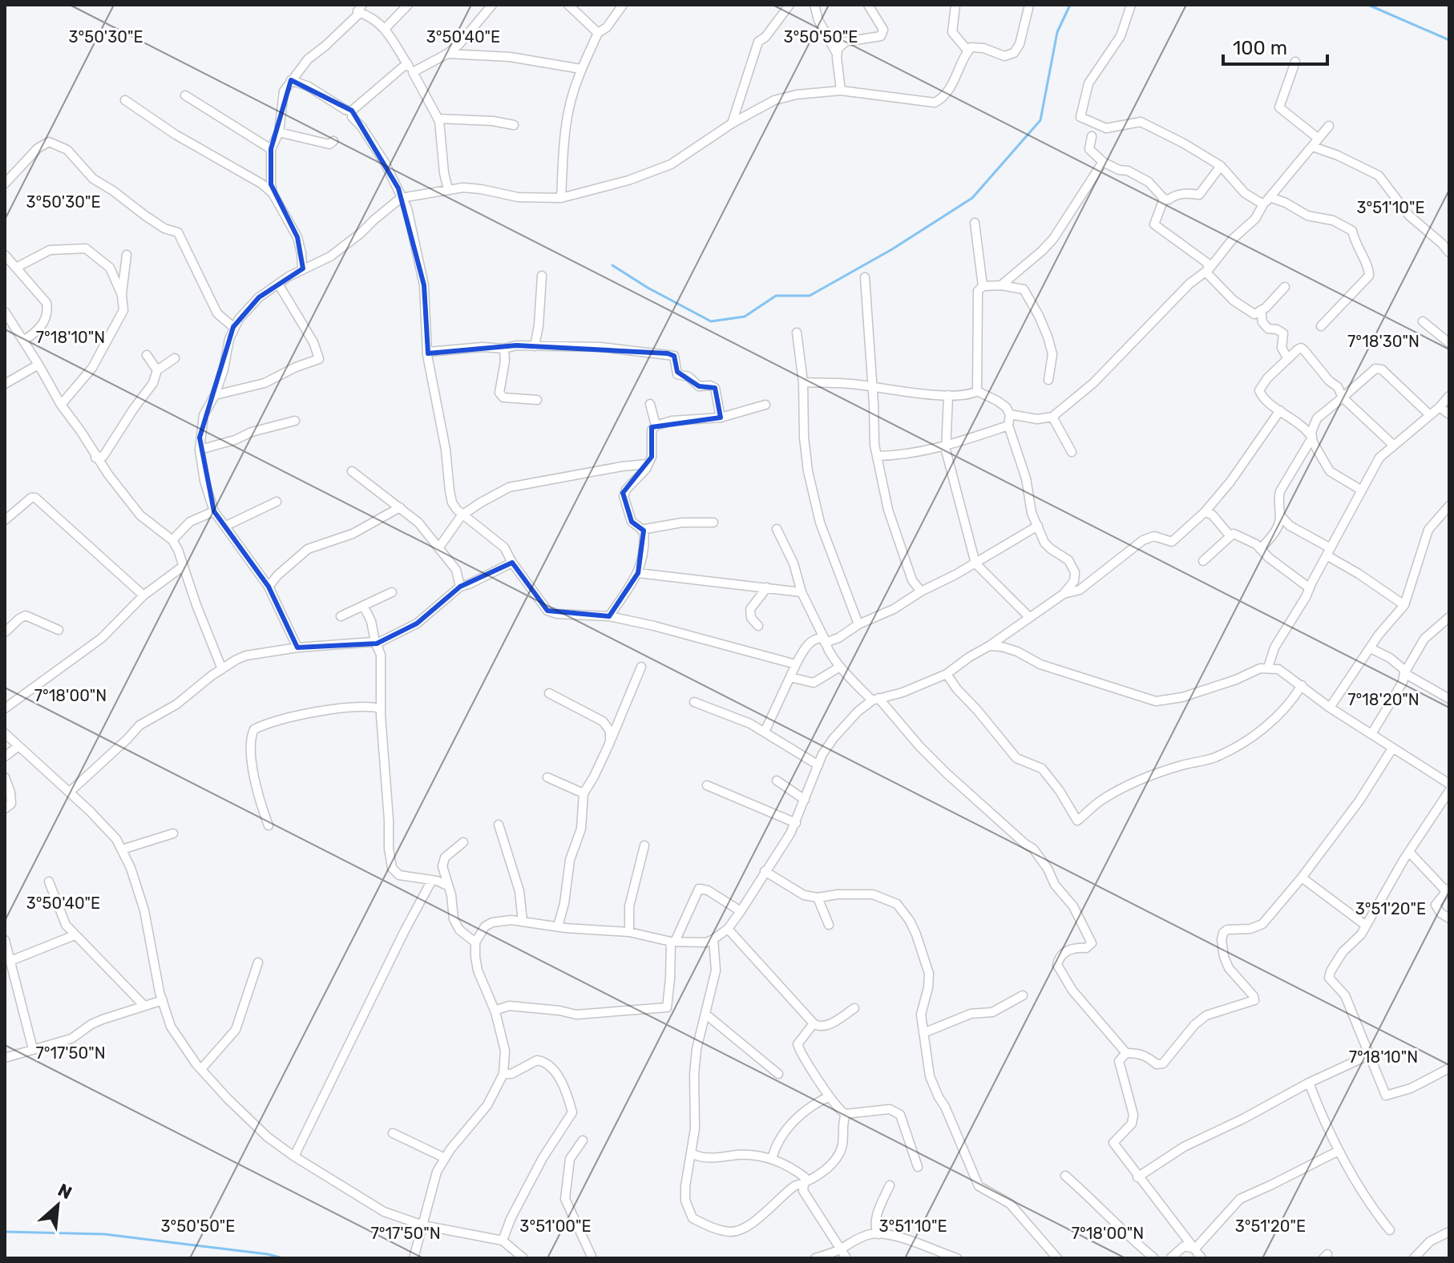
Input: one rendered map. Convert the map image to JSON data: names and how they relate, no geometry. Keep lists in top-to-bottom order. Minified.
{"scale_bar":"100 m","north":"top right","coordinates":["3°50'30\"E","3°50'40\"E","3°50'50\"E","3°51'10\"E","7°18'10\"N","7°18'30\"N","7°18'00\"N","7°18'20\"N","3°51'20\"E","7°17'50\"N","3°51'00\"E"]}
